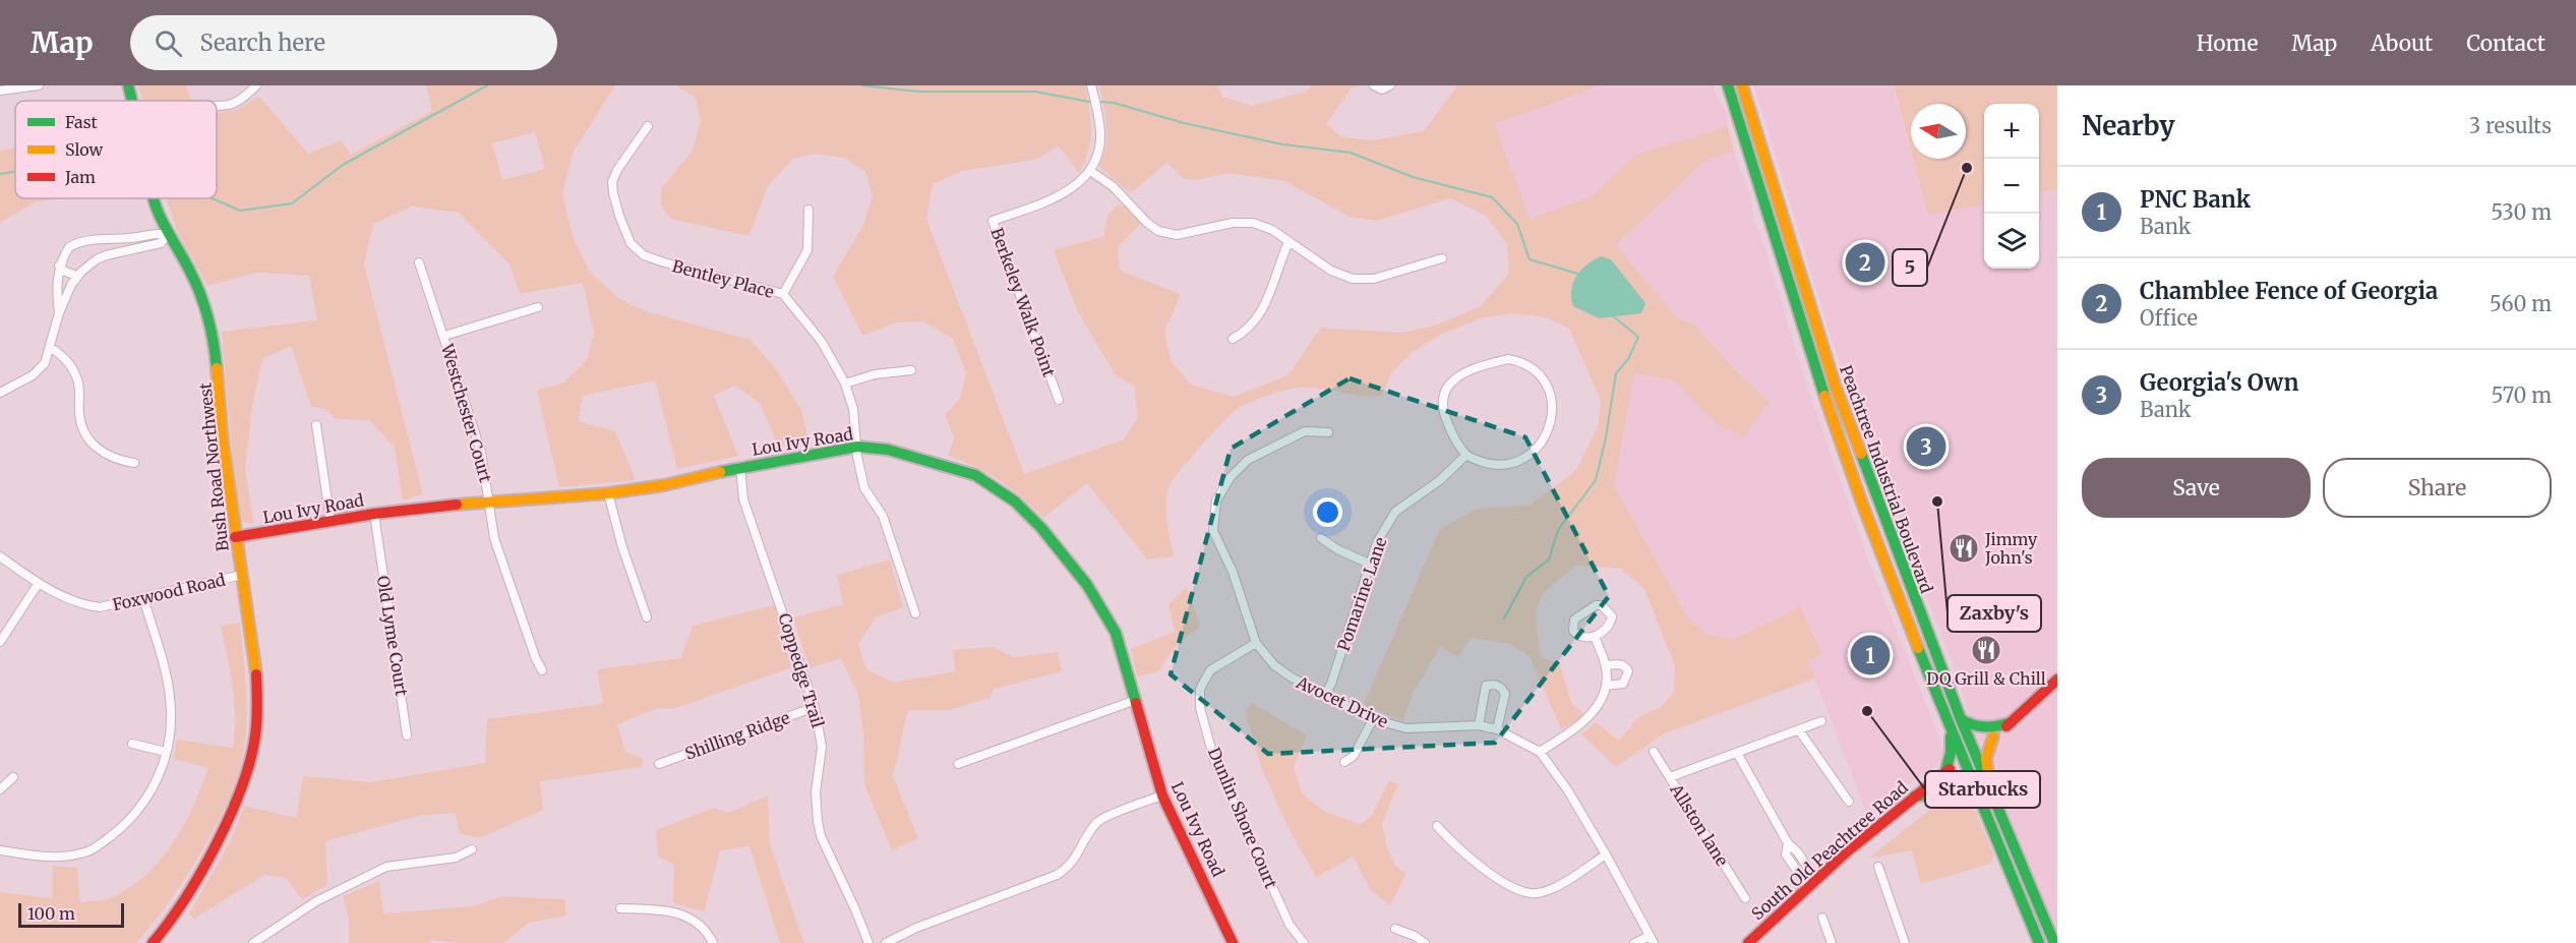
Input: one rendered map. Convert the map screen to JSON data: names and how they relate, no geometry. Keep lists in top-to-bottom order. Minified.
{"streets":{"main road":["Lou Ivy Road","Bush Road Northwest","Peachtree Industrial Boulevard","South Old Peachtree Road"],"street":["Bentley Place","Berkeley Walk Point","Westchester Court","Foxwood Road","Pomarine Lane","Old Lyme Court","Coppedge Trail","Avocet Drive","Shilling Ridge","Dunlin Shore Court","Allston lane"]},"crossings":[["Bentley Place","Lou Ivy Road"],["Westchester Court","Lou Ivy Road"],["Lou Ivy Road","Bush Road Northwest"],["Lou Ivy Road","Old Lyme Court"],["Lou Ivy Road","Coppedge Trail"],["Bush Road Northwest","Foxwood Road"],["Peachtree Industrial Boulevard","South Old Peachtree Road"],["Pomarine Lane","Avocet Drive"],["Coppedge Trail","Shilling Ridge"],["Avocet Drive","Dunlin Shore Court"]],"places":{"other":["5","Zaxby's","Starbucks"],"restaurant":["Jimmy John's","DQ Grill & Chill"]},"legend":["Fast","Slow","Jam"],"scale_bar":"100 m","north":"left","page":{"header":"Map","search":"Search here","nav":["Home","Map","About","Contact"],"heading":["Nearby","3 results"],"map_buttons":["+","−"],"list":[{"mark":"1","name":"PNC Bank","note":"Bank","value":"530 m"},{"mark":"2","name":"Chamblee Fence of Georgia","note":"Office","value":"560 m"},{"mark":"3","name":"Georgia's Own","note":"Bank","value":"570 m"}],"pins":["2","3","1"],"buttons":["Save","Share"],"scale":"100 m"}}
